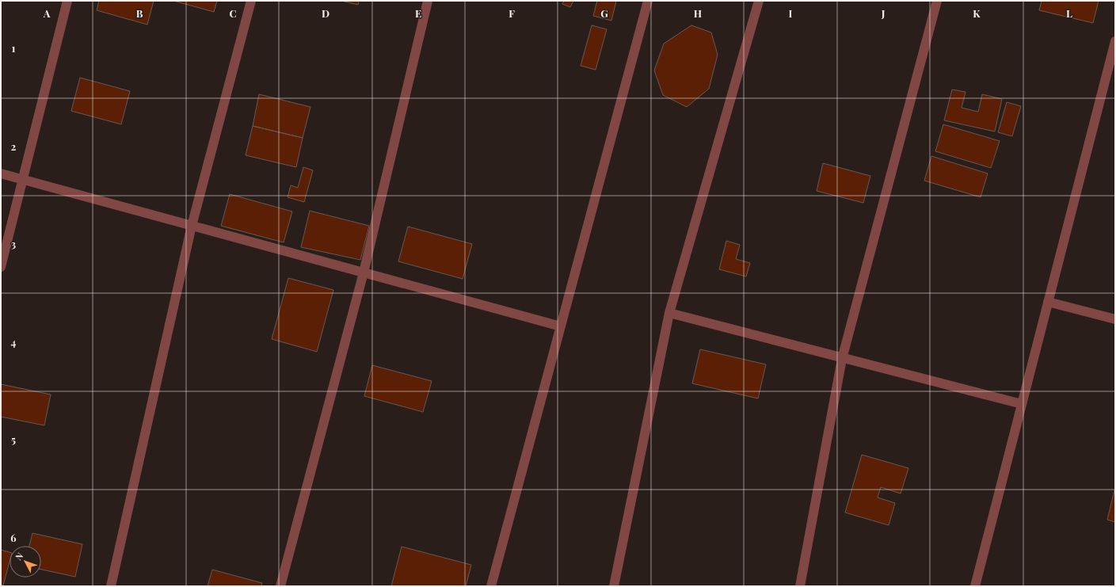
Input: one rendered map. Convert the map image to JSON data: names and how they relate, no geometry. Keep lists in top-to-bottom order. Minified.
{"north":"top left","grid":{"columns":["A","B","C","D","E","F","G","H","I","J","K","L"],"rows":["1","2","3","4","5","6"]}}
